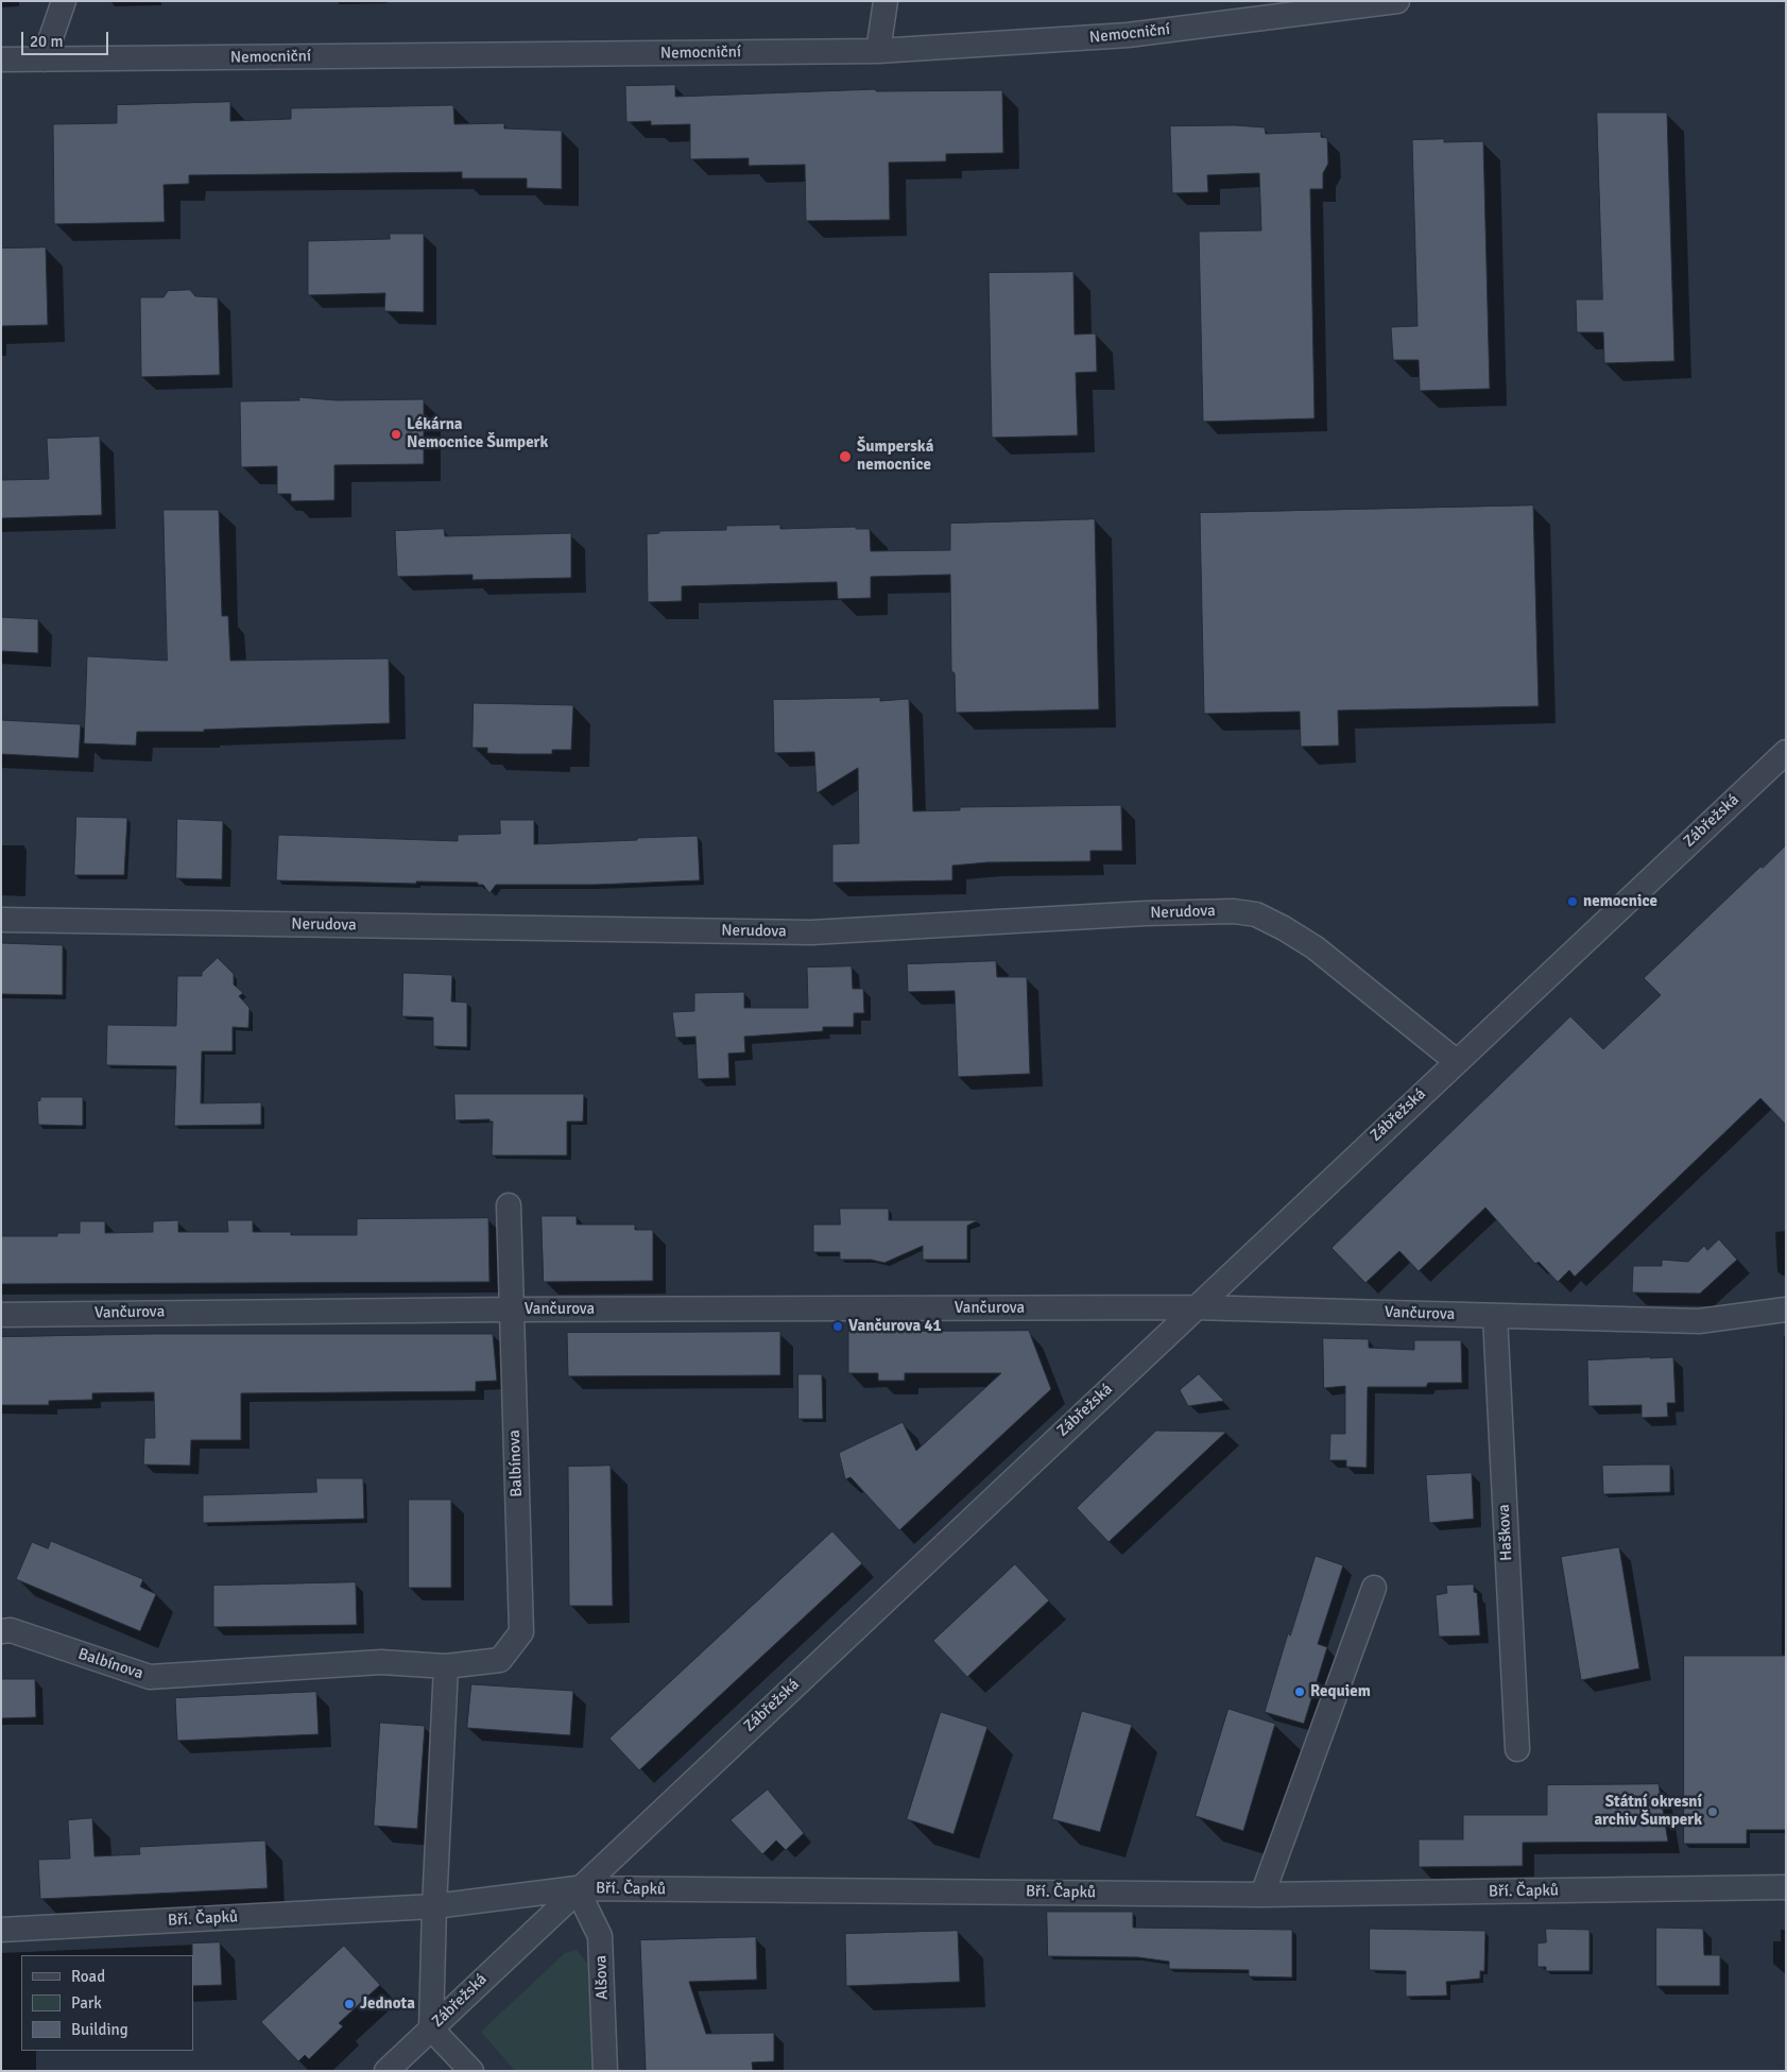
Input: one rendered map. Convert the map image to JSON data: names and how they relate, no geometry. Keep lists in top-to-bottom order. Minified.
{"streets":{"street":["Nemocniční","Zábřežská","Nerudova","Vančurova","Balbínova","Haškova","Bří. Čapků","Alšova"]},"crossings":[["Zábřežská","Nerudova"],["Zábřežská","Vančurova"],["Zábřežská","Bří. Čapků"],["Zábřežská","Alšova"],["Vančurova","Balbínova"],["Vančurova","Haškova"],["Bří. Čapků","Alšova"]],"places":["Lékárna Nemocnice Šumperk","Šumperská nemocnice","nemocnice","Vančurova 41","Requiem","Státní okresní archiv Šumperk","Jednota"],"legend":["Road","Park","Building"],"scale_bar":"20 m"}
